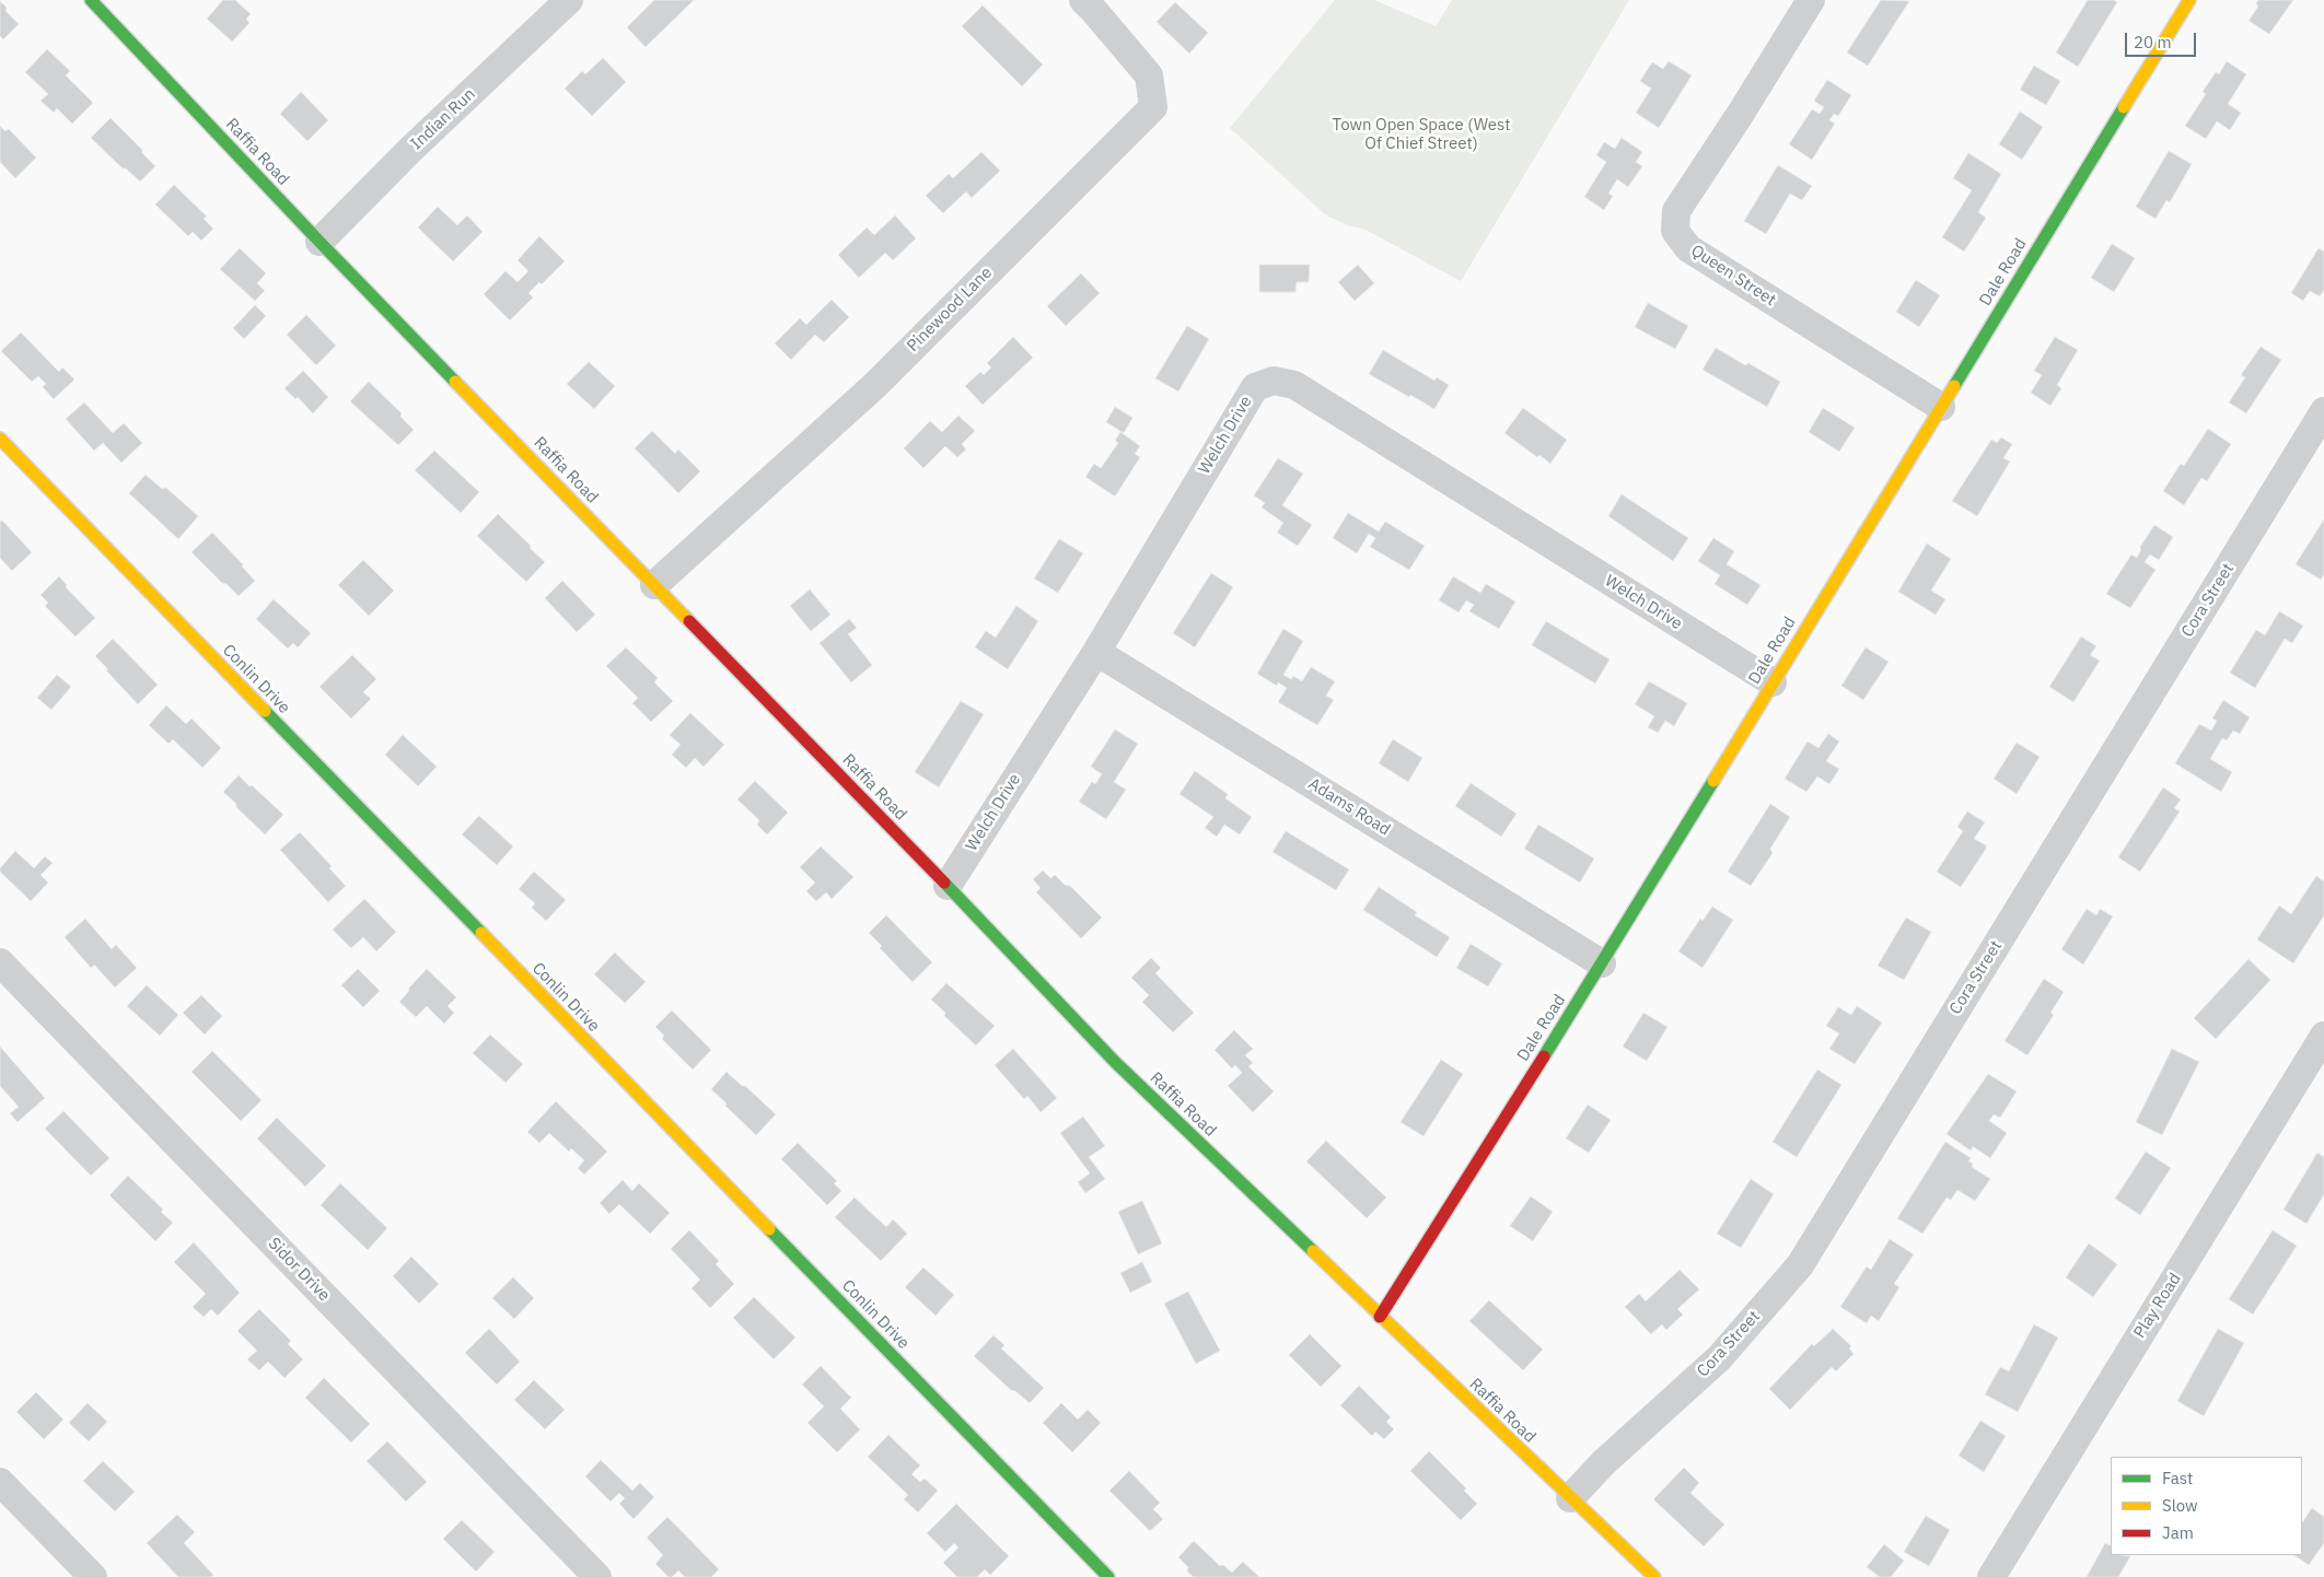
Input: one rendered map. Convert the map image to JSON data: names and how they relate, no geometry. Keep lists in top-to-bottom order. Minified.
{"streets":{"street":["Indian Run","Raffia Road","Dale Road","Queen Street","Pinewood Lane","Welch Drive","Cora Street","Conlin Drive","Adams Road","Sidor Drive","Play Road"]},"crossings":[["Indian Run","Raffia Road"],["Raffia Road","Dale Road"],["Raffia Road","Pinewood Lane"],["Raffia Road","Welch Drive"],["Raffia Road","Cora Street"],["Dale Road","Queen Street"],["Dale Road","Welch Drive"],["Dale Road","Adams Road"],["Welch Drive","Adams Road"]],"parks":["Town Open Space (West Of Chief Street)"],"legend":["Fast","Slow","Jam"],"scale_bar":"20 m"}
